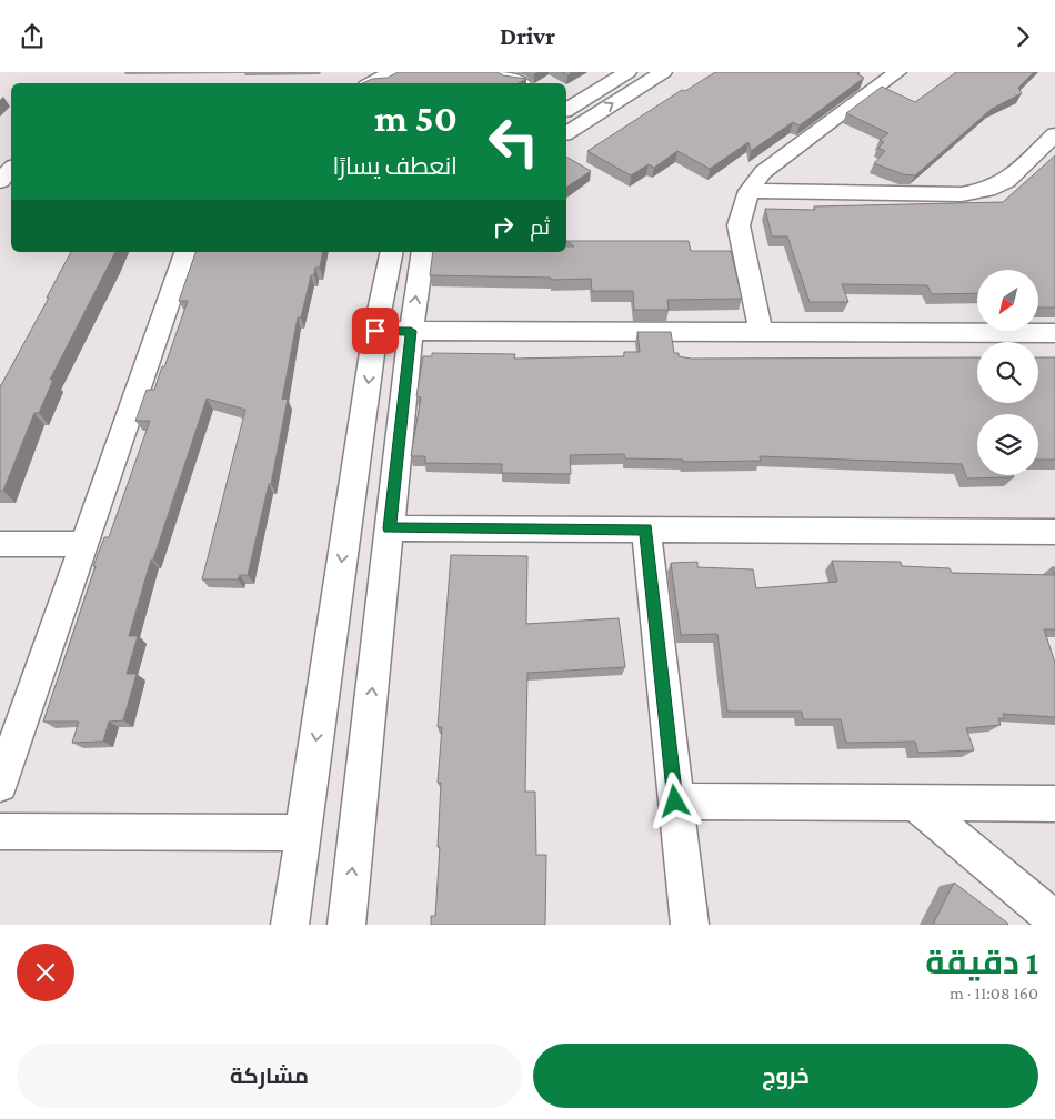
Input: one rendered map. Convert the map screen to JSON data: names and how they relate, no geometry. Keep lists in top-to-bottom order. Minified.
{"north":"bottom left","page":{"header":"Drivr","turn":["50 m","انعطف يسارًا"],"then":"ثم","heading":["1 دقيقة","160 m · 11:08"],"buttons":["خروج","مشاركة"]}}
